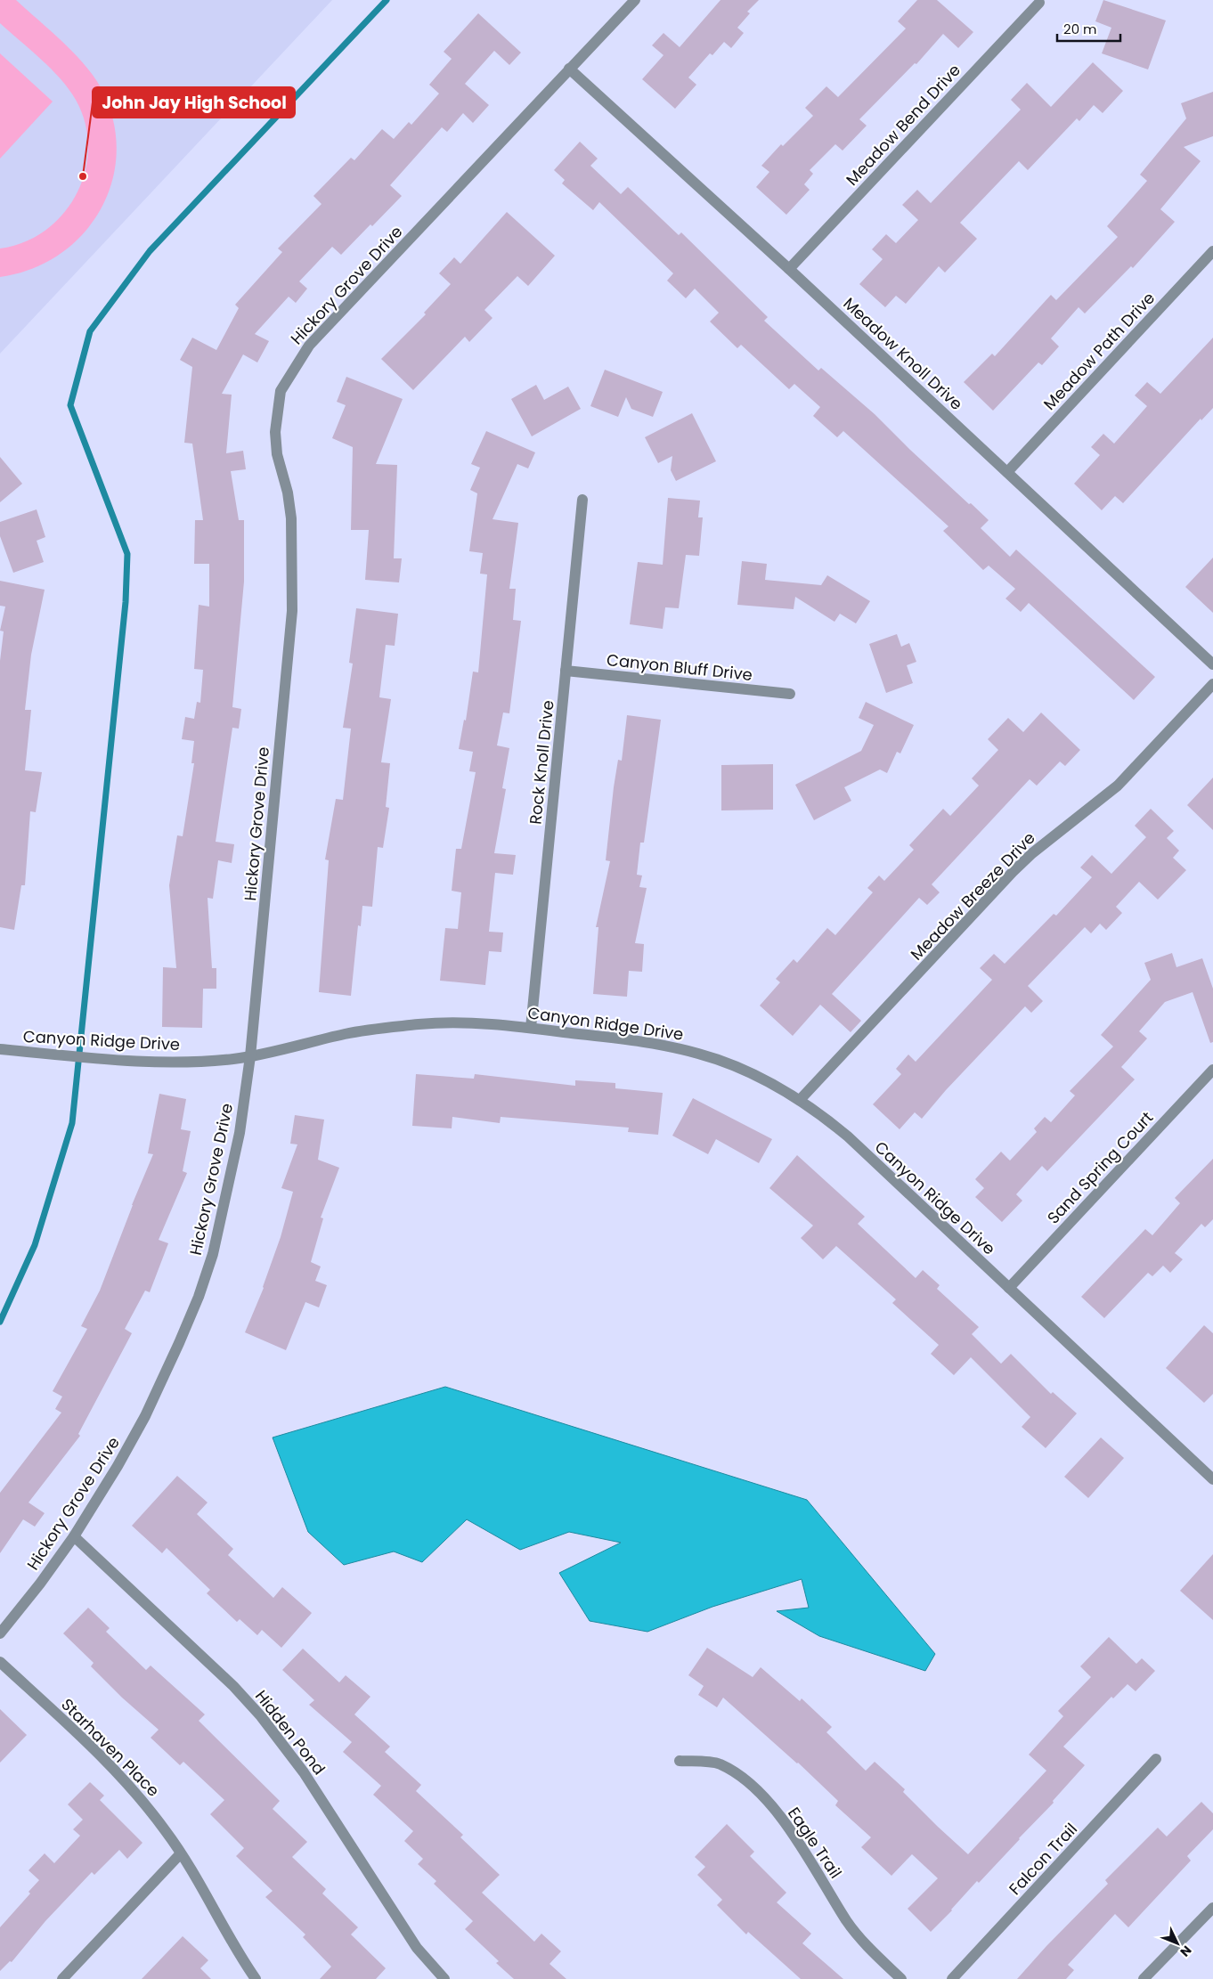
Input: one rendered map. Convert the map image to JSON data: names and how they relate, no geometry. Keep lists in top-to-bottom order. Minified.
{"streets":{"street":["Meadow Bend Drive","Hickory Grove Drive","Meadow Path Drive","Meadow Knoll Drive","Canyon Bluff Drive","Rock Knoll Drive","Meadow Breeze Drive","Canyon Ridge Drive","Sand Spring Court","Hidden Pond","Starhaven Place","Eagle Trail","Falcon Trail"]},"crossings":[["Meadow Bend Drive","Meadow Knoll Drive"],["Hickory Grove Drive","Meadow Knoll Drive"],["Hickory Grove Drive","Canyon Ridge Drive"],["Hickory Grove Drive","Hidden Pond"],["Meadow Path Drive","Meadow Knoll Drive"],["Canyon Bluff Drive","Rock Knoll Drive"],["Rock Knoll Drive","Canyon Ridge Drive"],["Meadow Breeze Drive","Canyon Ridge Drive"],["Canyon Ridge Drive","Sand Spring Court"]],"places":["John Jay High School"],"scale_bar":"20 m","north":"bottom right"}
